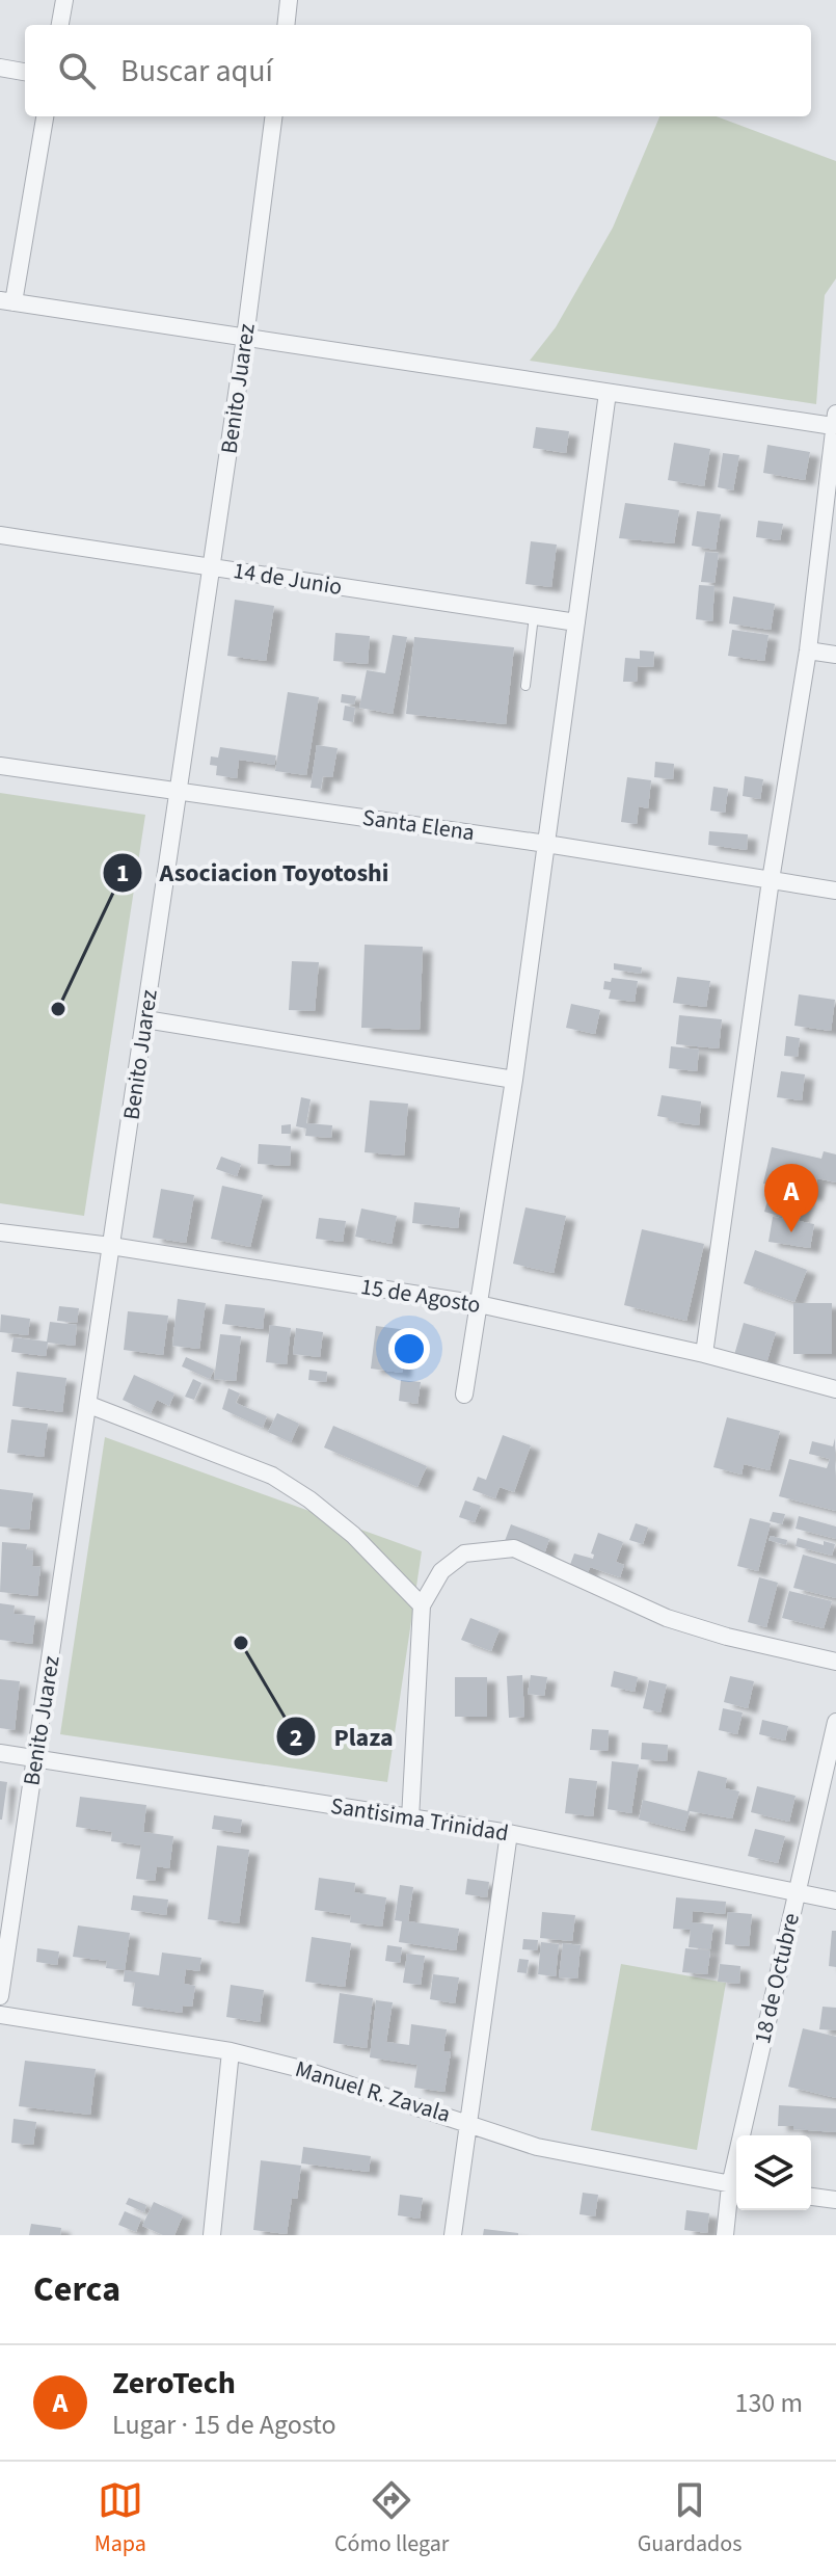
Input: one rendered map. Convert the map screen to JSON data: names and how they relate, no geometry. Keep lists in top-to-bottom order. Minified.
{"streets":{"street":["Benito Juarez","14 de Junio","Santa Elena","15 de Agosto","Santisima Trinidad","18 de Octubre","Manuel R. Zavala"]},"crossings":[["Benito Juarez","14 de Junio"],["Benito Juarez","Santa Elena"],["Benito Juarez","15 de Agosto"],["Benito Juarez","Santisima Trinidad"],["Santisima Trinidad","18 de Octubre"],["18 de Octubre","Manuel R. Zavala"]],"places":["Asociacion Toyotoshi","Plaza"],"page":{"search":"Buscar aquí","pins":"A","heading":"Cerca","list":[{"mark":"A","name":"ZeroTech","note":"Lugar · 15 de Agosto","value":"130 m"}],"nav":["Mapa","Cómo llegar","Guardados"]}}
